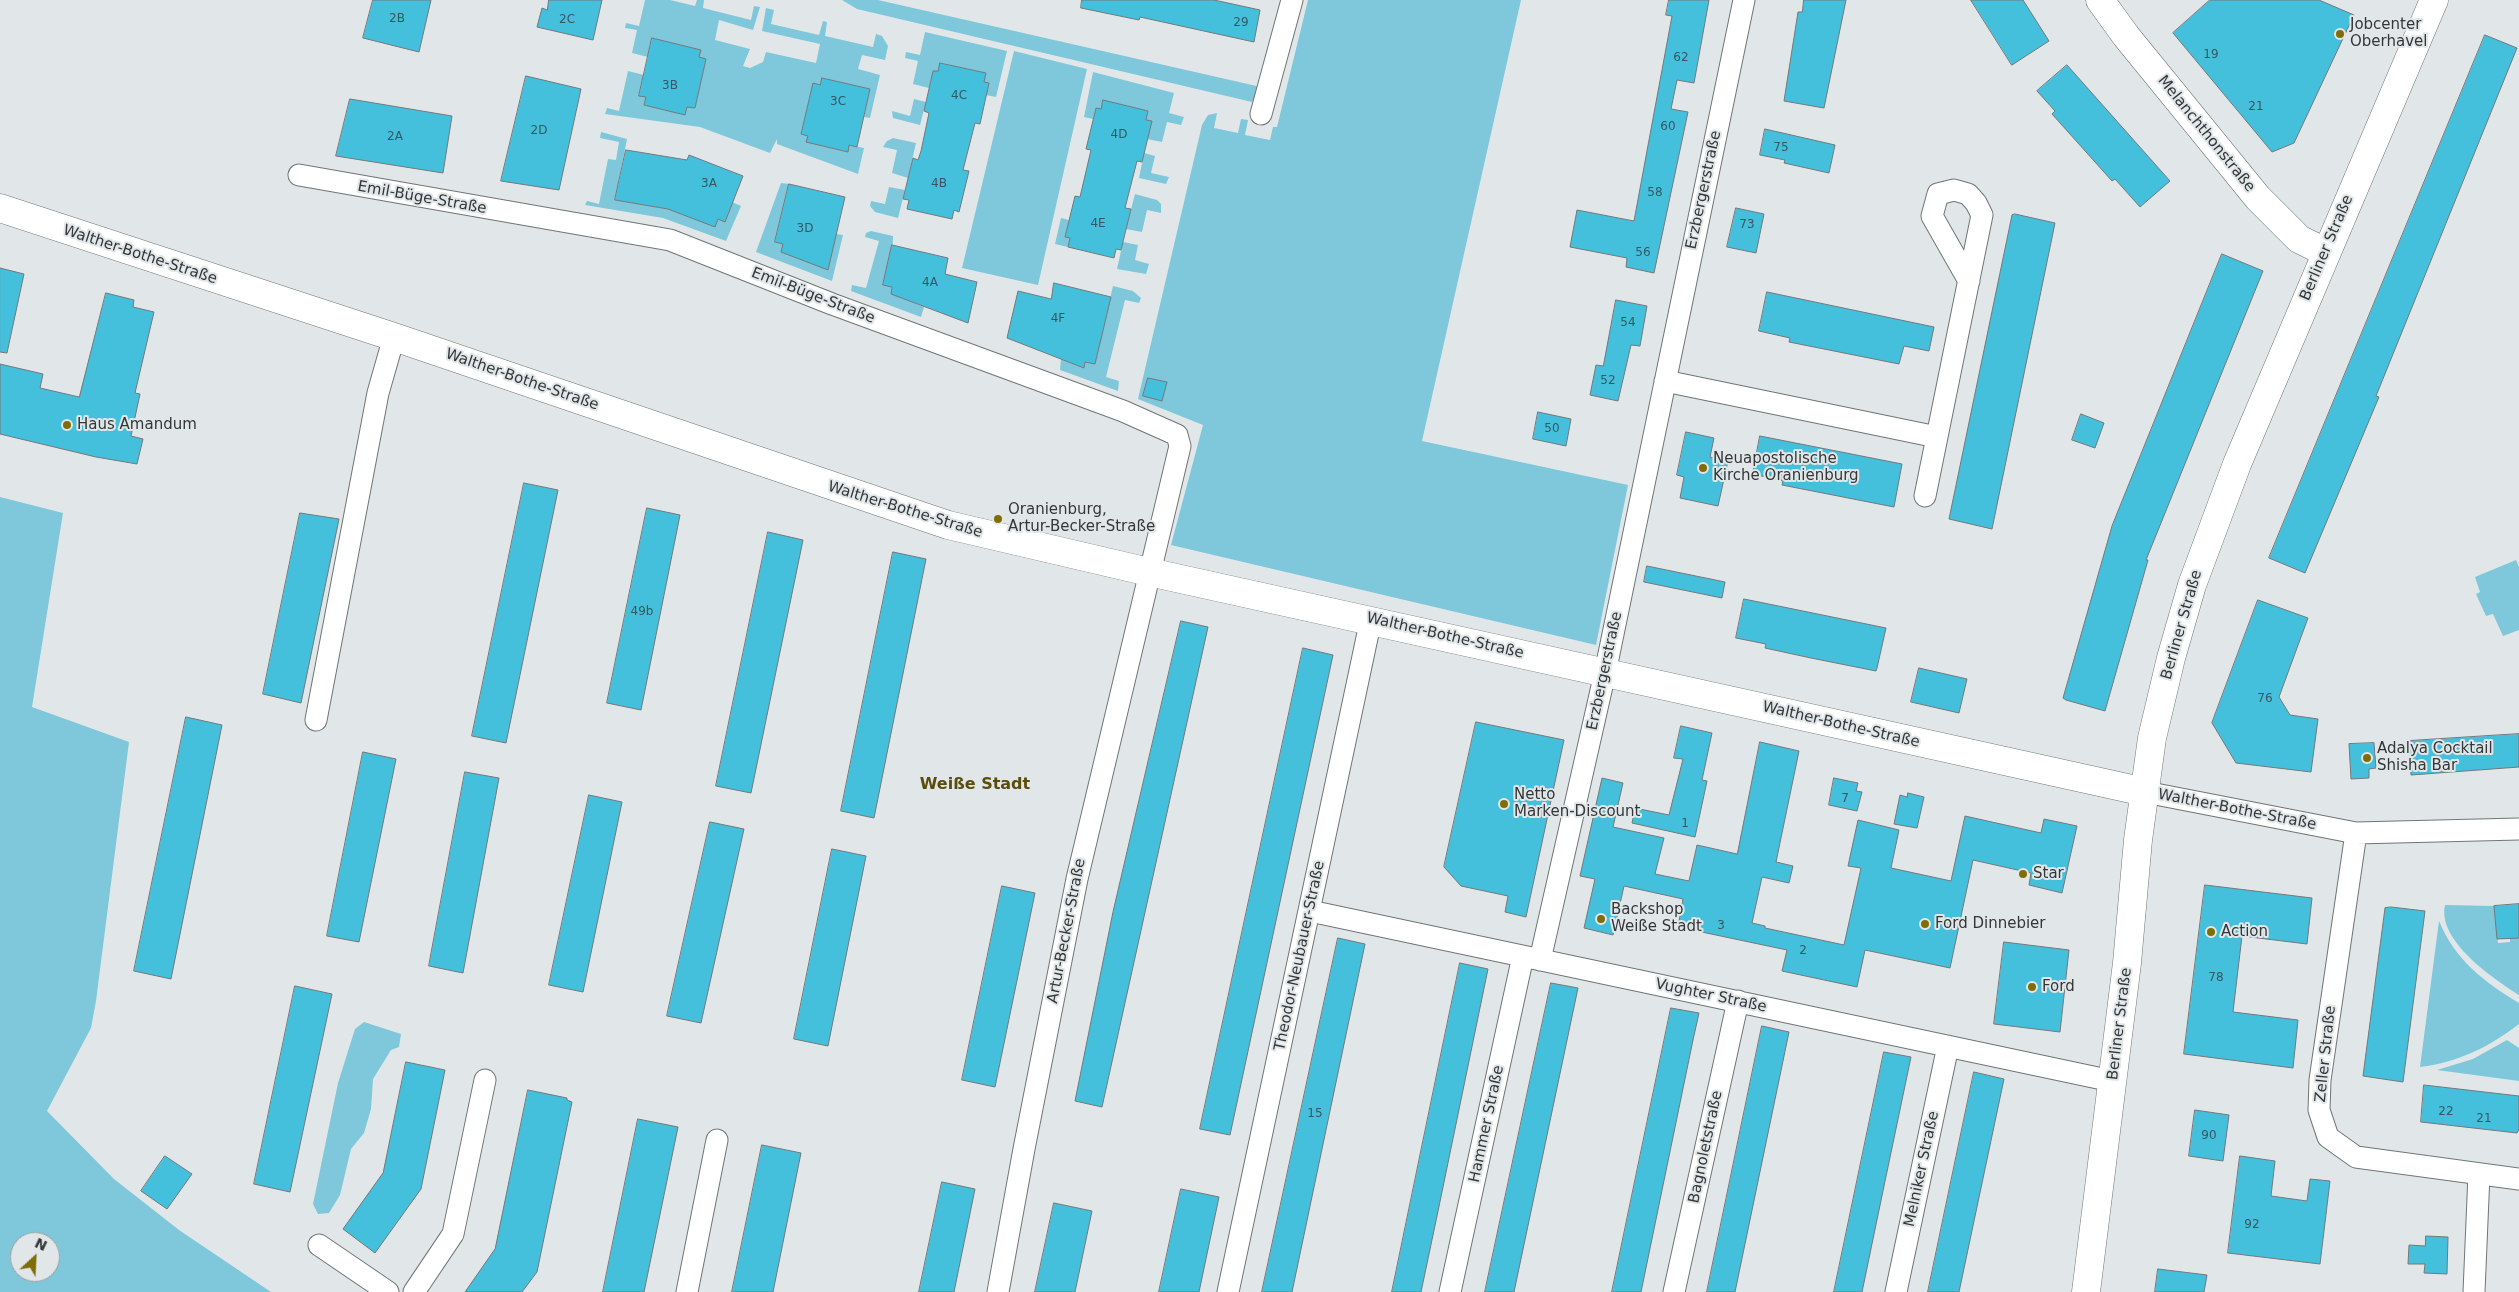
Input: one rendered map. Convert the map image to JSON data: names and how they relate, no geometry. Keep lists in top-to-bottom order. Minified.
{"streets":{"street":["Melanchthonstraße","Erzbergerstraße","Emil-Büge-Straße","Berliner Straße","Walther-Bothe-Straße","Artur-Becker-Straße","Theodor-Neubauer-Straße","Vughter Straße","Zeller Straße","Hammer Straße","Bagnoletstraße","Melniker Straße"]},"crossings":[["Melanchthonstraße","Berliner Straße"],["Erzbergerstraße","Walther-Bothe-Straße"],["Erzbergerstraße","Vughter Straße"],["Erzbergerstraße","Hammer Straße"],["Emil-Büge-Straße","Walther-Bothe-Straße"],["Emil-Büge-Straße","Artur-Becker-Straße"],["Berliner Straße","Walther-Bothe-Straße"],["Berliner Straße","Vughter Straße"],["Walther-Bothe-Straße","Artur-Becker-Straße"],["Walther-Bothe-Straße","Theodor-Neubauer-Straße"],["Walther-Bothe-Straße","Zeller Straße"],["Theodor-Neubauer-Straße","Vughter Straße"],["Vughter Straße","Hammer Straße"],["Vughter Straße","Bagnoletstraße"],["Vughter Straße","Melniker Straße"]],"districts":["Weiße Stadt"],"places":["Jobcenter Oberhavel","Haus Amandum","Neuapostolische Kirche Oranienburg","Oranienburg, Artur-Becker-Straße","Adalya Cocktail Shisha Bar","Netto Marken-Discount","Star","Backshop Weiße Stadt","Ford Dinnebier","Action","Ford"],"house_numbers":["2B","2C","29","19","62","3B","4C","3C","21","60","2D","4D","2A","75","3A","4B","58","4E","73","3D","56","4A","4F","54","52","50","49b","76","7","1","3","2","78","22","15","21","90","92"],"north":"top right"}
